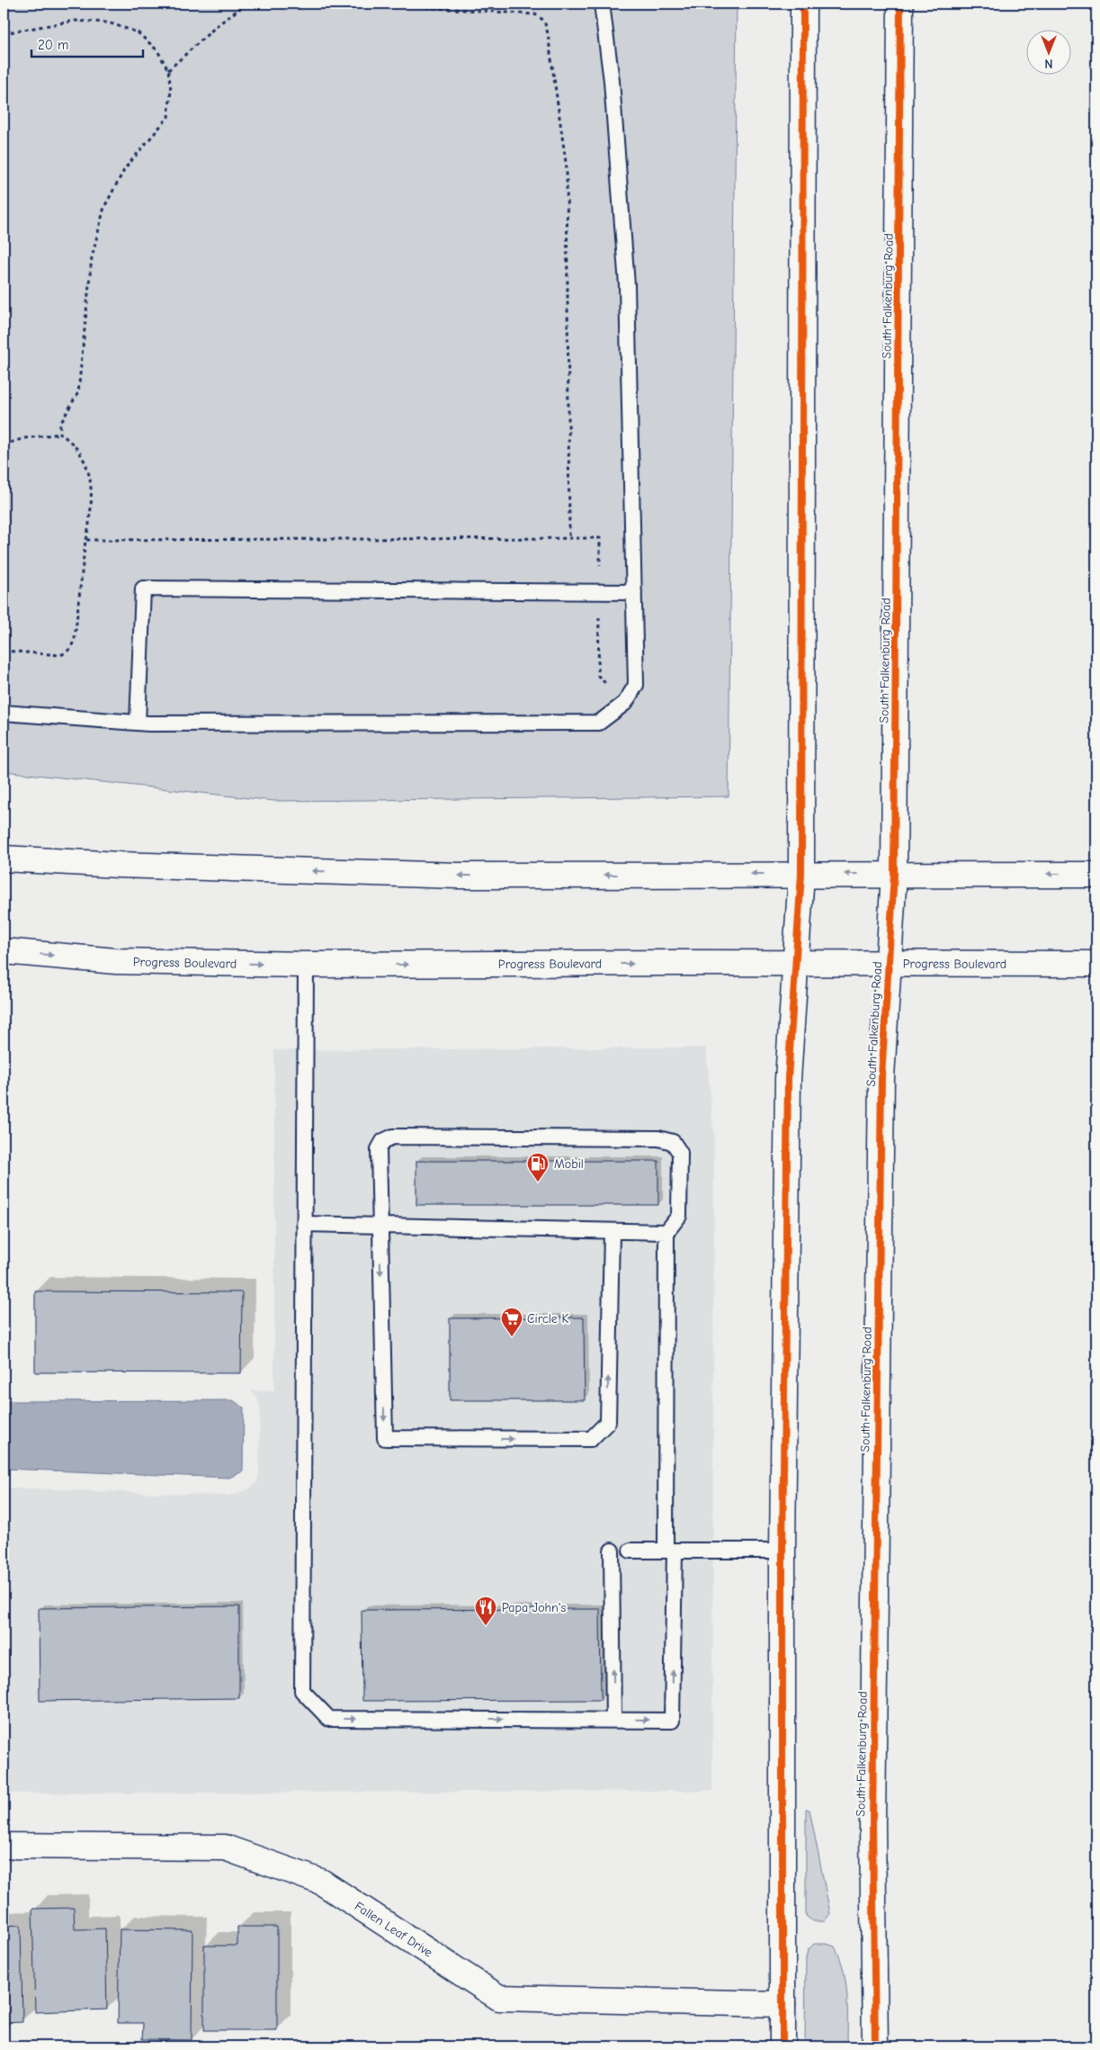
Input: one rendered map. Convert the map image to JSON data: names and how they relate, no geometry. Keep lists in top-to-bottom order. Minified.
{"streets":{"street":["South Falkenburg Road","Progress Boulevard","Fallen Leaf Drive"]},"crossings":[["South Falkenburg Road","Progress Boulevard"]],"places":{"fuel station":["Mobil"],"supermarket":["Circle K"],"restaurant":["Papa John's"]},"scale_bar":"20 m","north":"bottom"}
